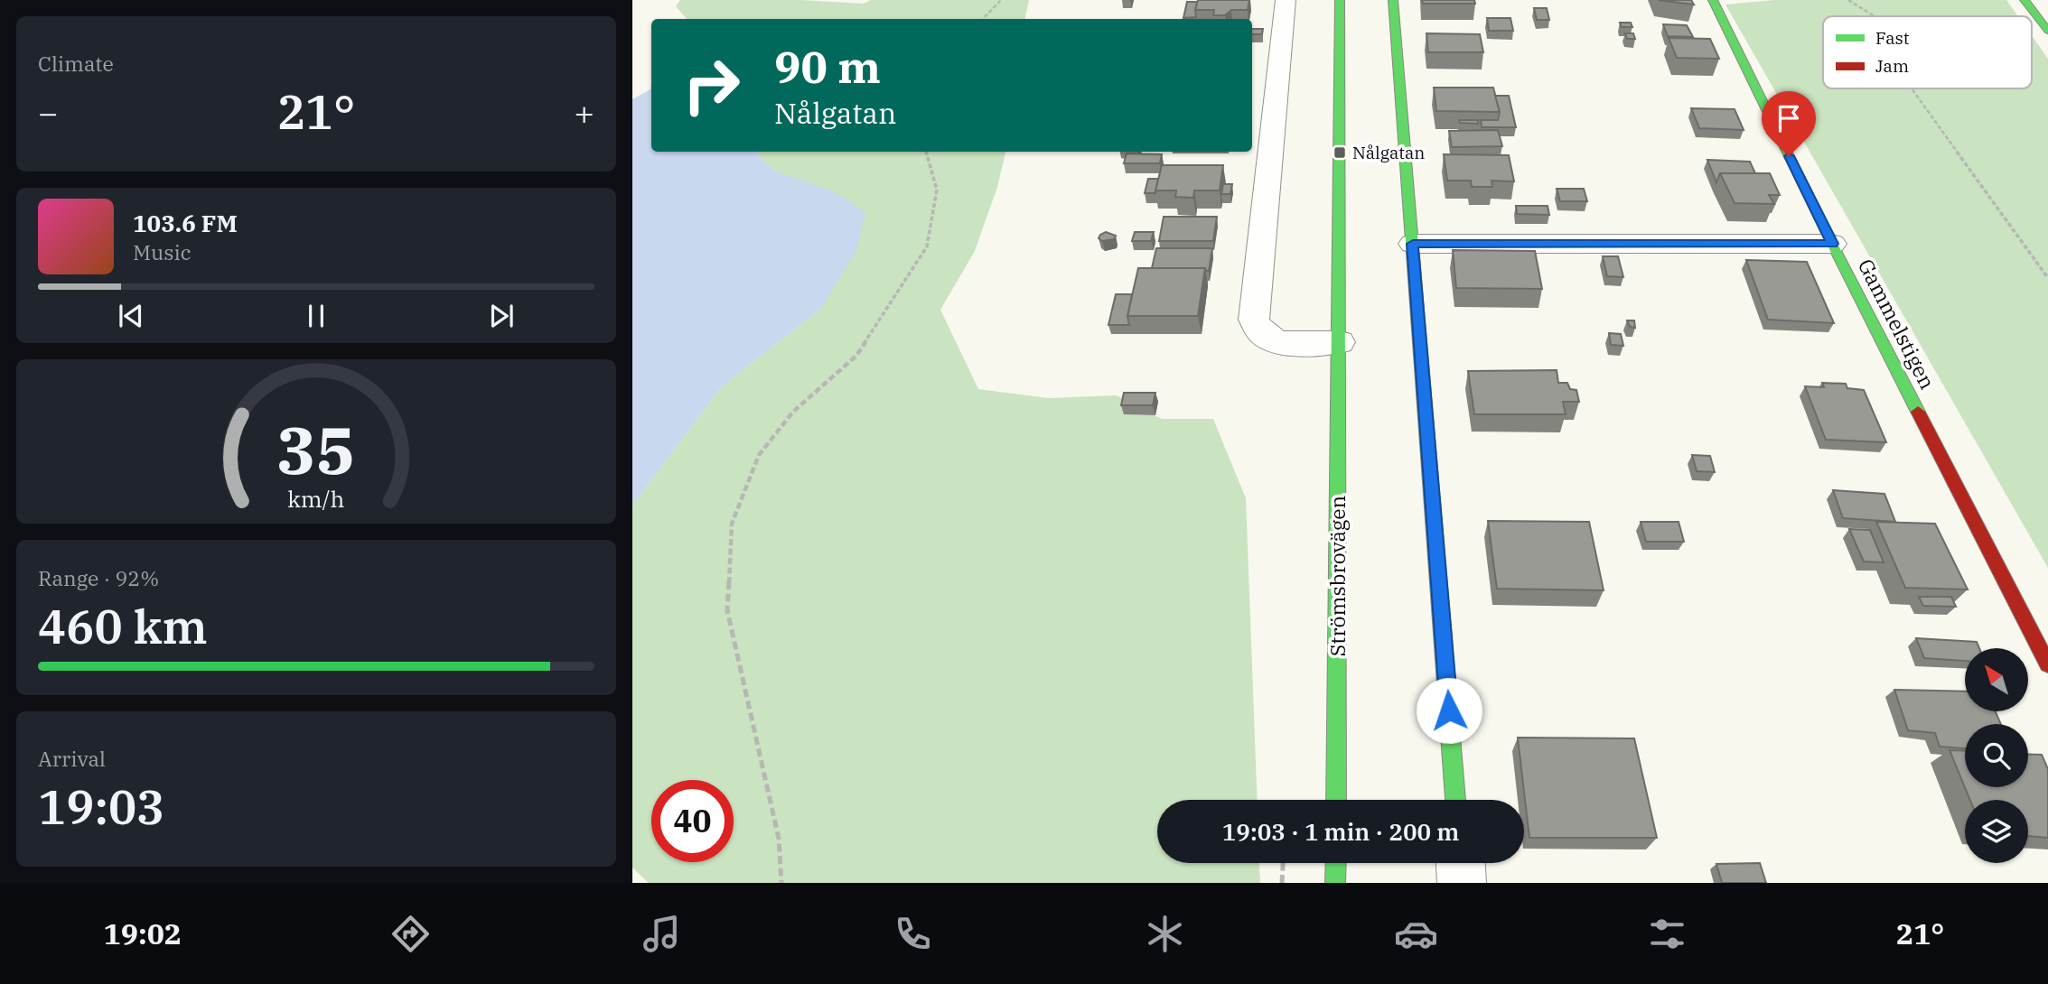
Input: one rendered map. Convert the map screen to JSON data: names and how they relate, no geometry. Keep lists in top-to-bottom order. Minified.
{"streets":{"street":["Gammelstigen","Strömsbrovägen"]},"places":{"transit":["Nålgatan"]},"legend":["Fast","Jam"],"north":"top left","page":{"tile":["Climate",["Range · 92%","460 km"],["Arrival","19:03"]],"turn":["90 m","Nålgatan"],"heat":["−","21°","+"],"song":["103.6 FM","Music"],"limit":"40","trip":"19:03 · 1 min · 200 m","tabs":["19:02","21°"],"gauge":["35","km/h"]}}
